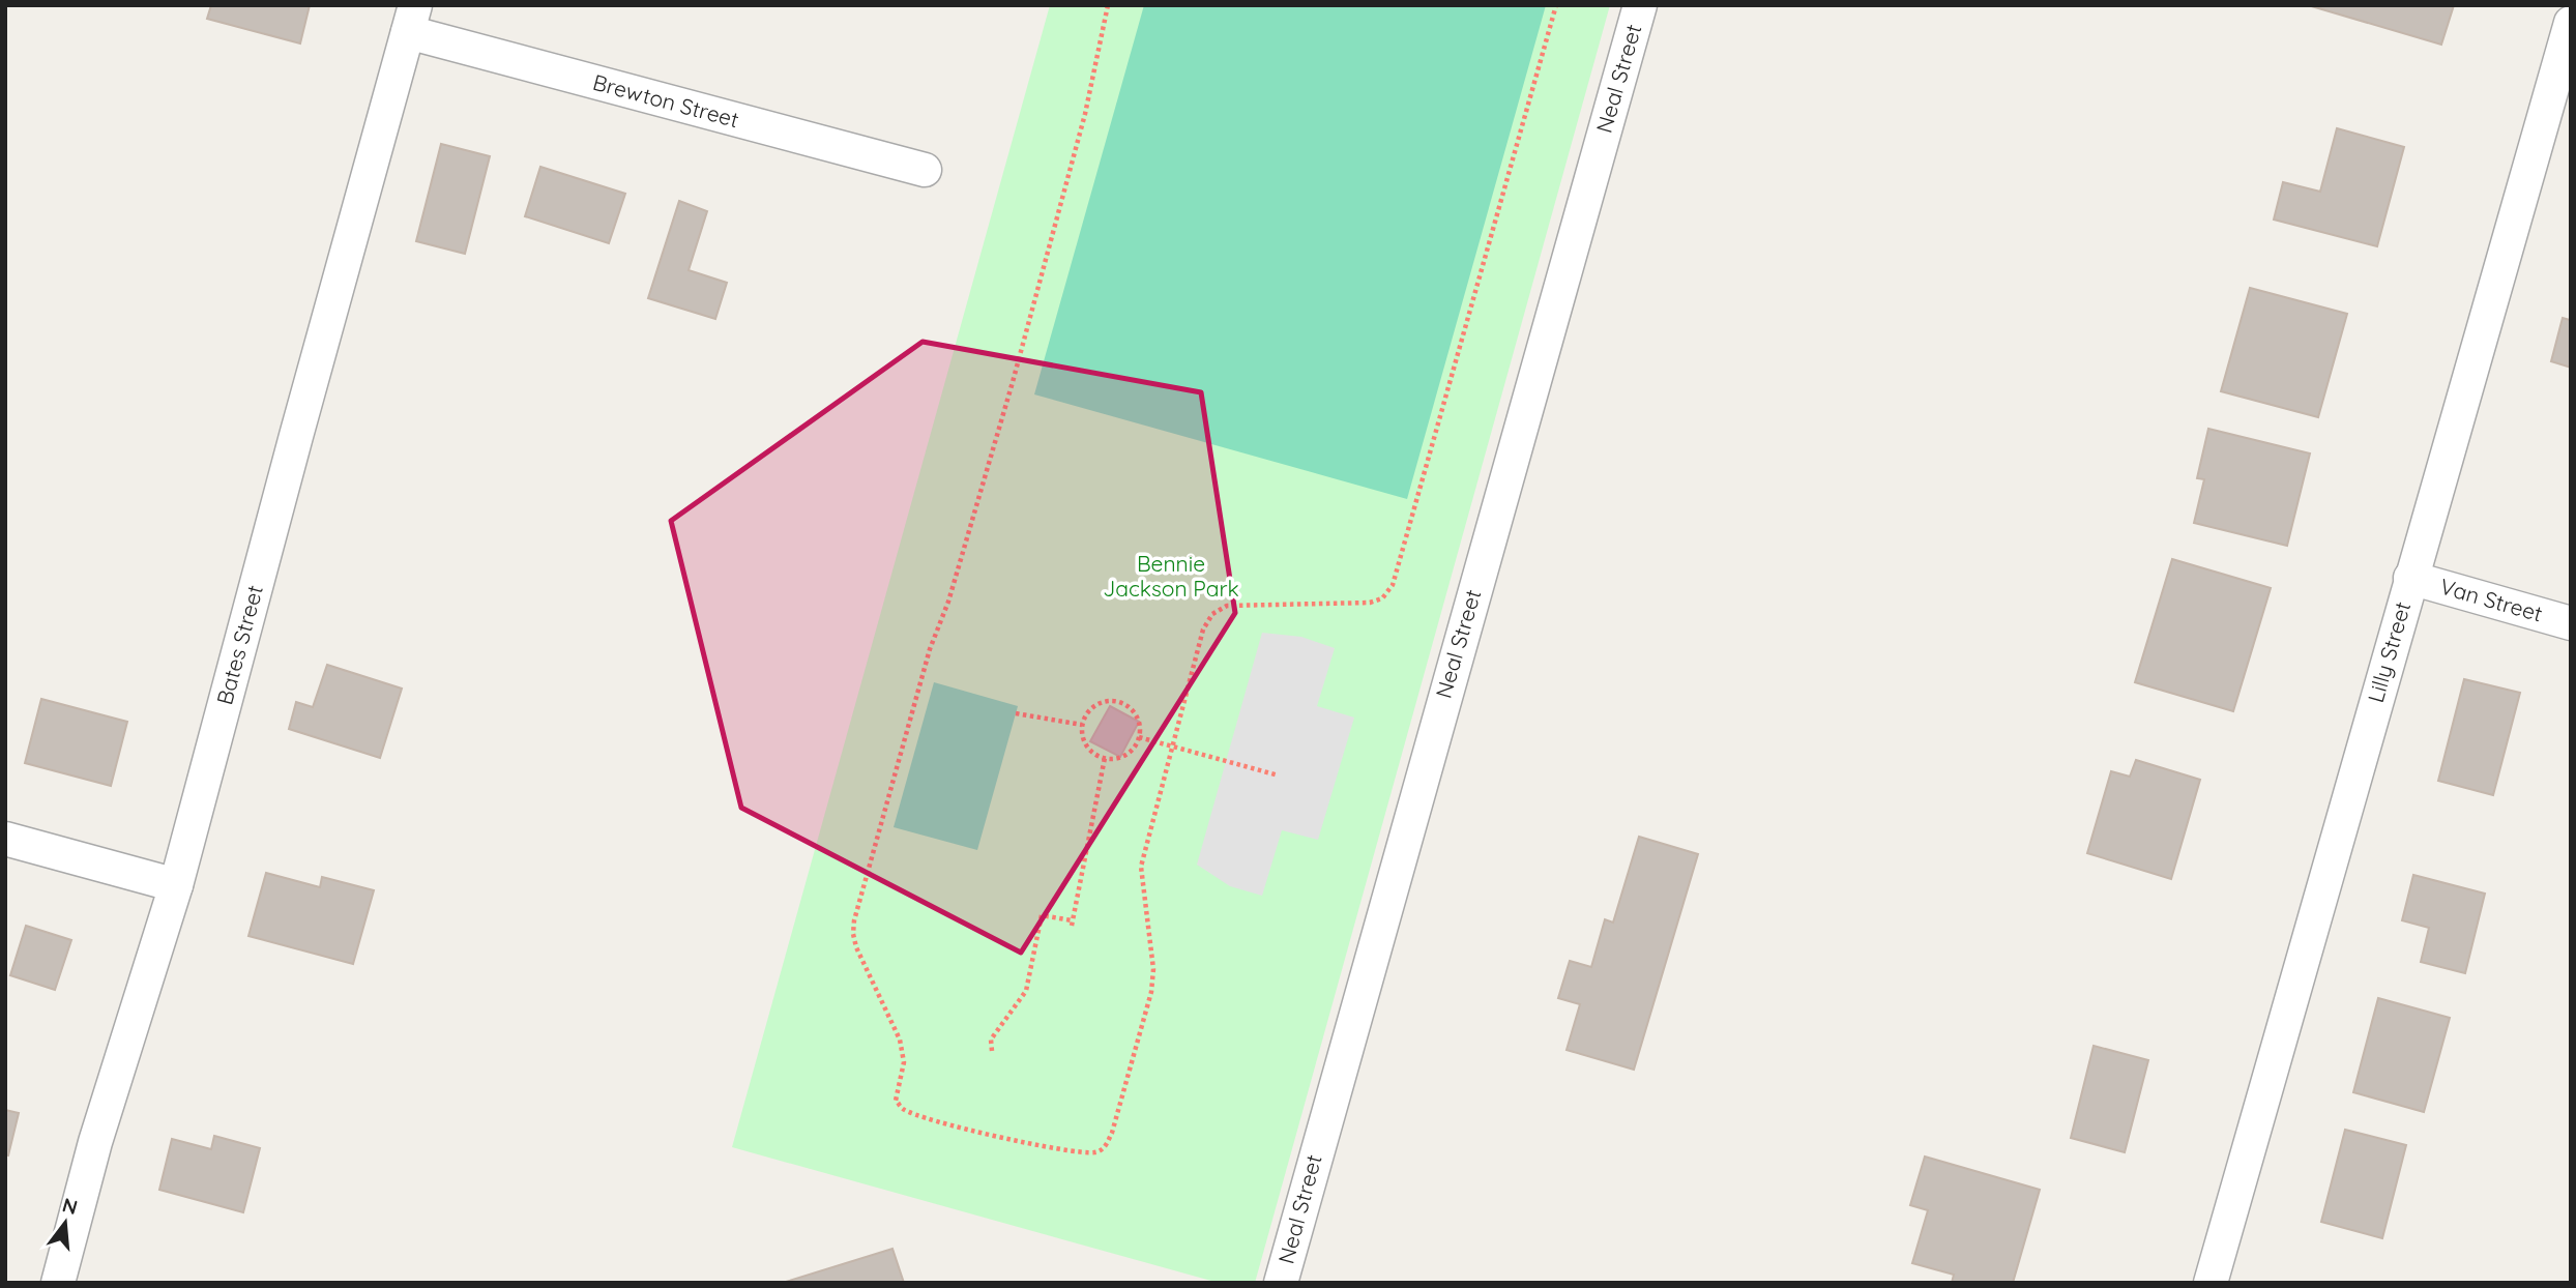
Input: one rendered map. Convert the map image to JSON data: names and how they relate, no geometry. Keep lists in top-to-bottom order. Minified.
{"streets":{"street":["Neal Street","Brewton Street","Van Street","Bates Street","Lilly Street"]},"crossings":[["Brewton Street","Bates Street"],["Van Street","Lilly Street"]],"parks":["Bennie Jackson Park"],"north":"top"}
